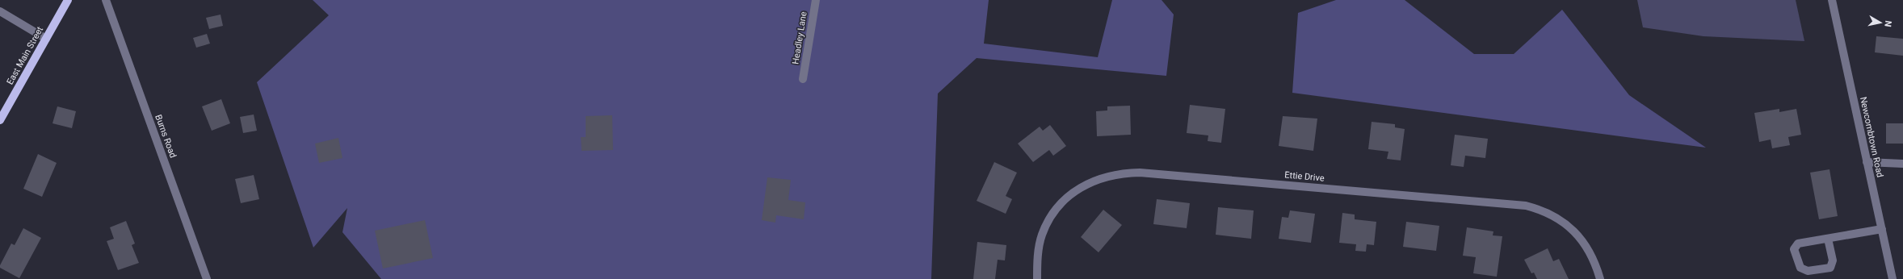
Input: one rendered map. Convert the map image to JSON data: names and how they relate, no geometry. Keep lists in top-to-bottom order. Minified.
{"streets":{"main road":["East Main Street"],"street":["Headley Lane","Burns Road","Newcombtown Road","Ettie Drive"]},"north":"right"}
